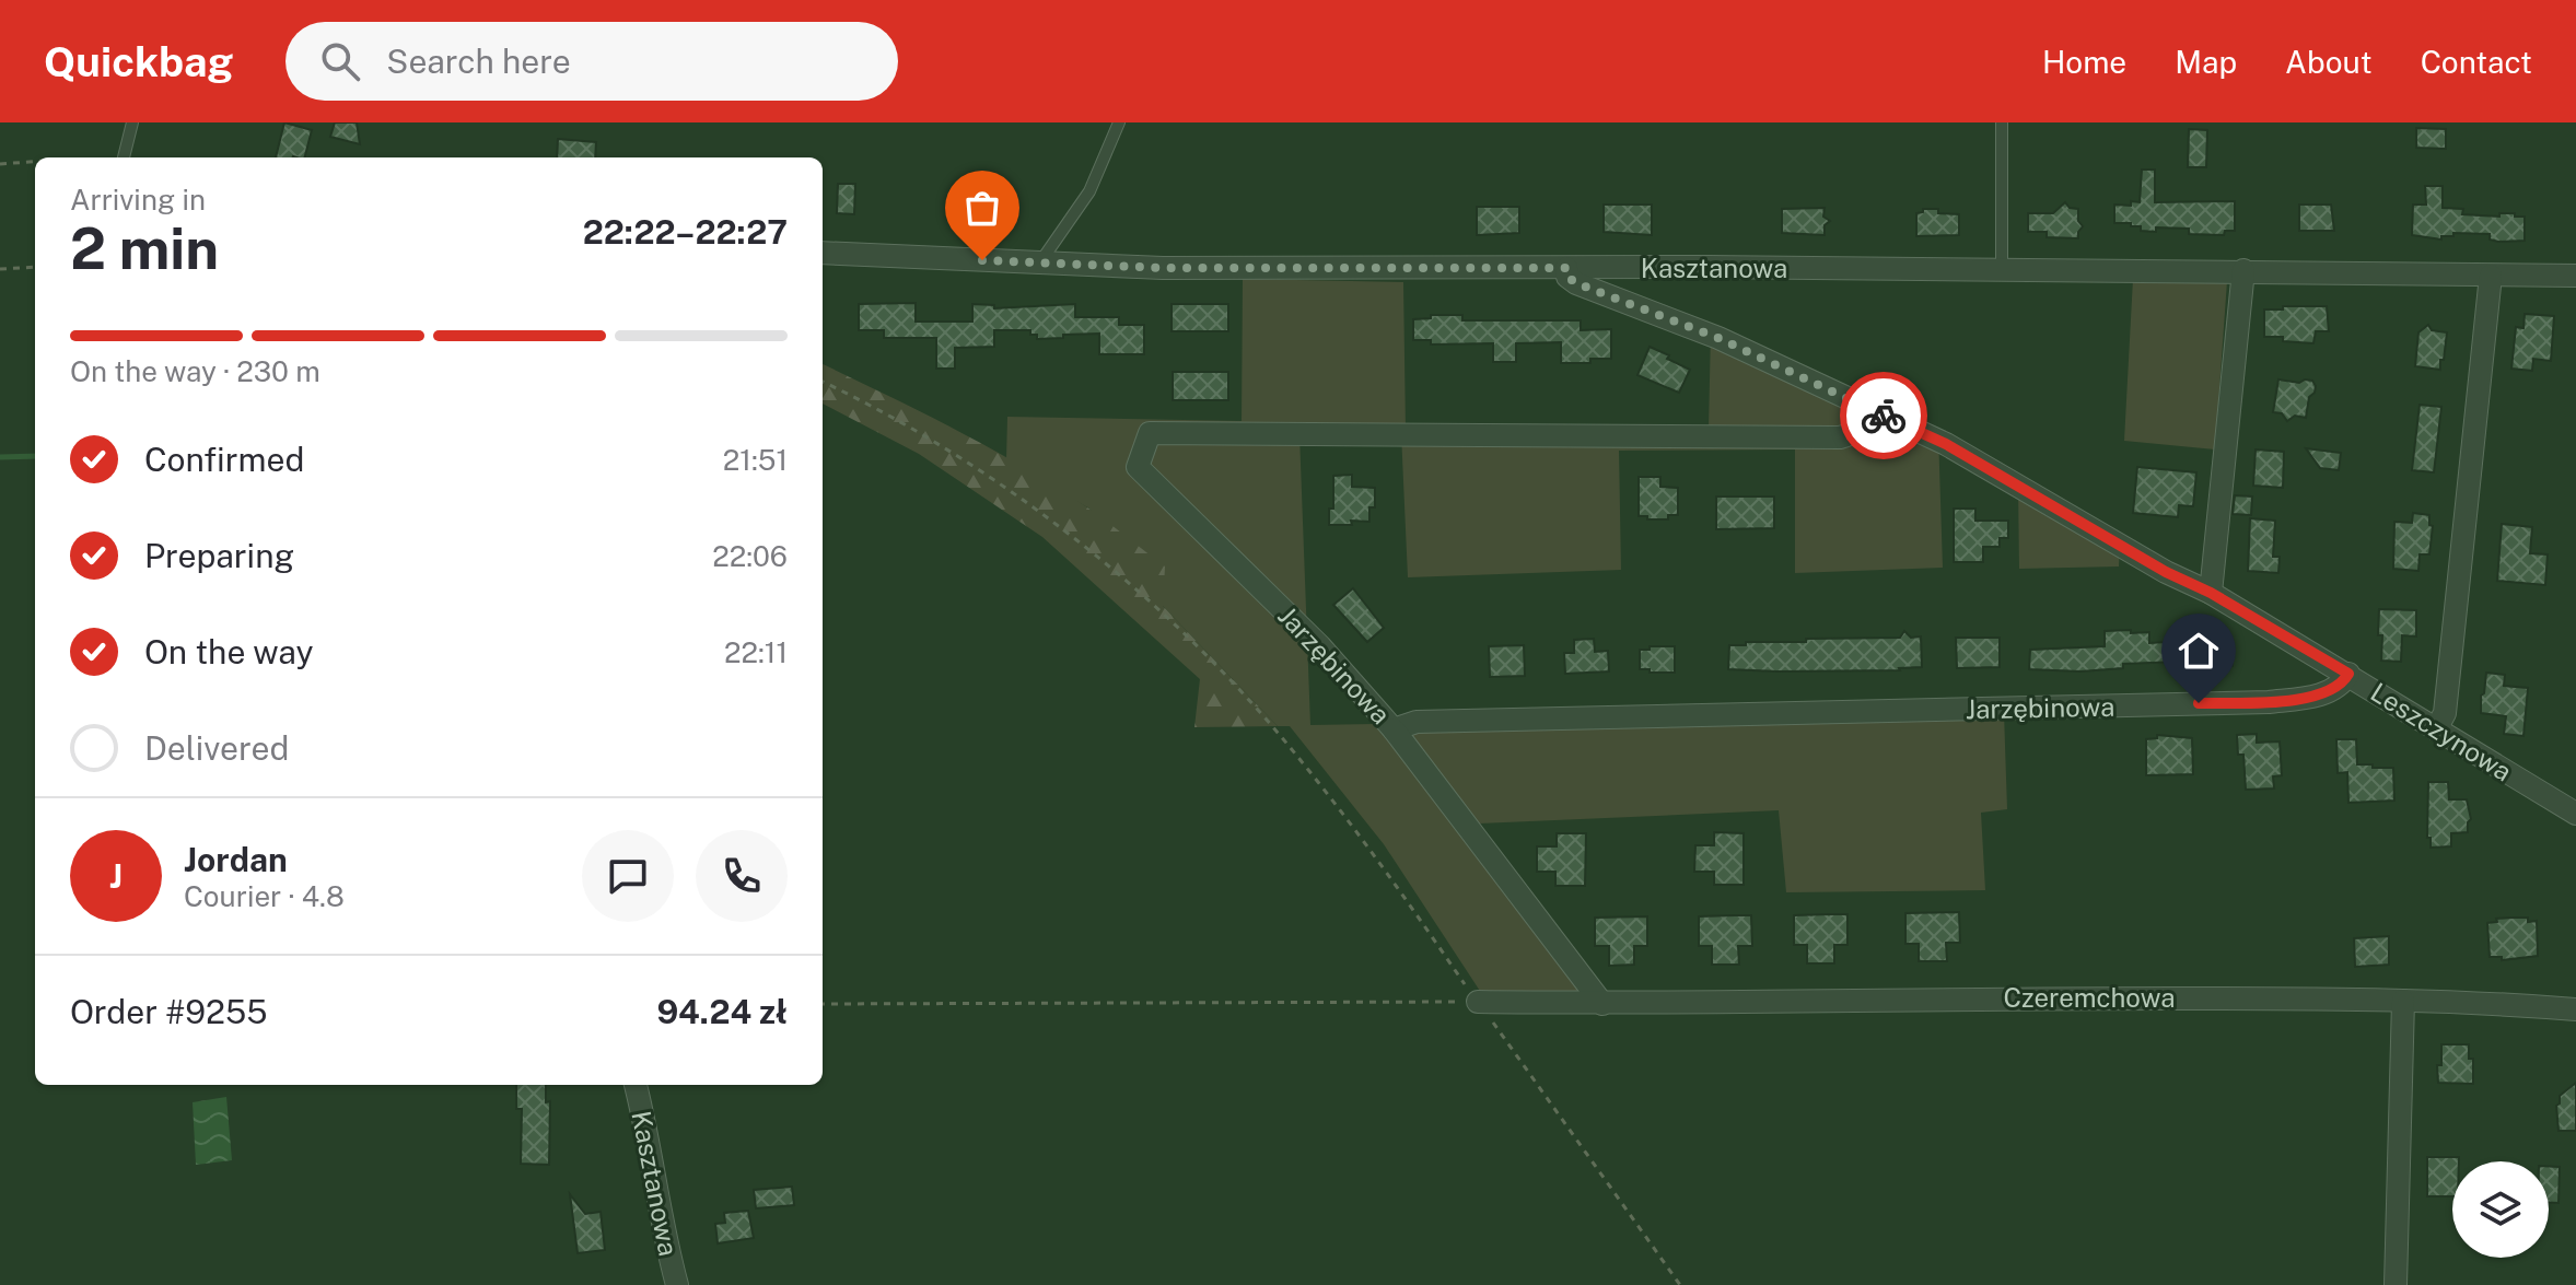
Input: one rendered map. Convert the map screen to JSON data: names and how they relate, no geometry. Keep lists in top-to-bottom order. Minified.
{"streets":{"street":["Kasztanowa","Jarzębinowa","Leszczynowa","Czeremchowa"]},"crossings":[["Kasztanowa","Leszczynowa"],["Jarzębinowa","Leszczynowa"]],"page":{"header":"Quickbag","search":"Search here","nav":["Home","Map","About","Contact"],"heading":["2 min","Arriving in","22:22–22:27"],"panel":["Jordan","Courier · 4.8","Order #9255","94.24 zł"],"bar":"On the way · 230 m","list":[["Confirmed","21:51"],["Preparing","22:06"],["On the way","22:11"],"Delivered"],"round":"J"}}
